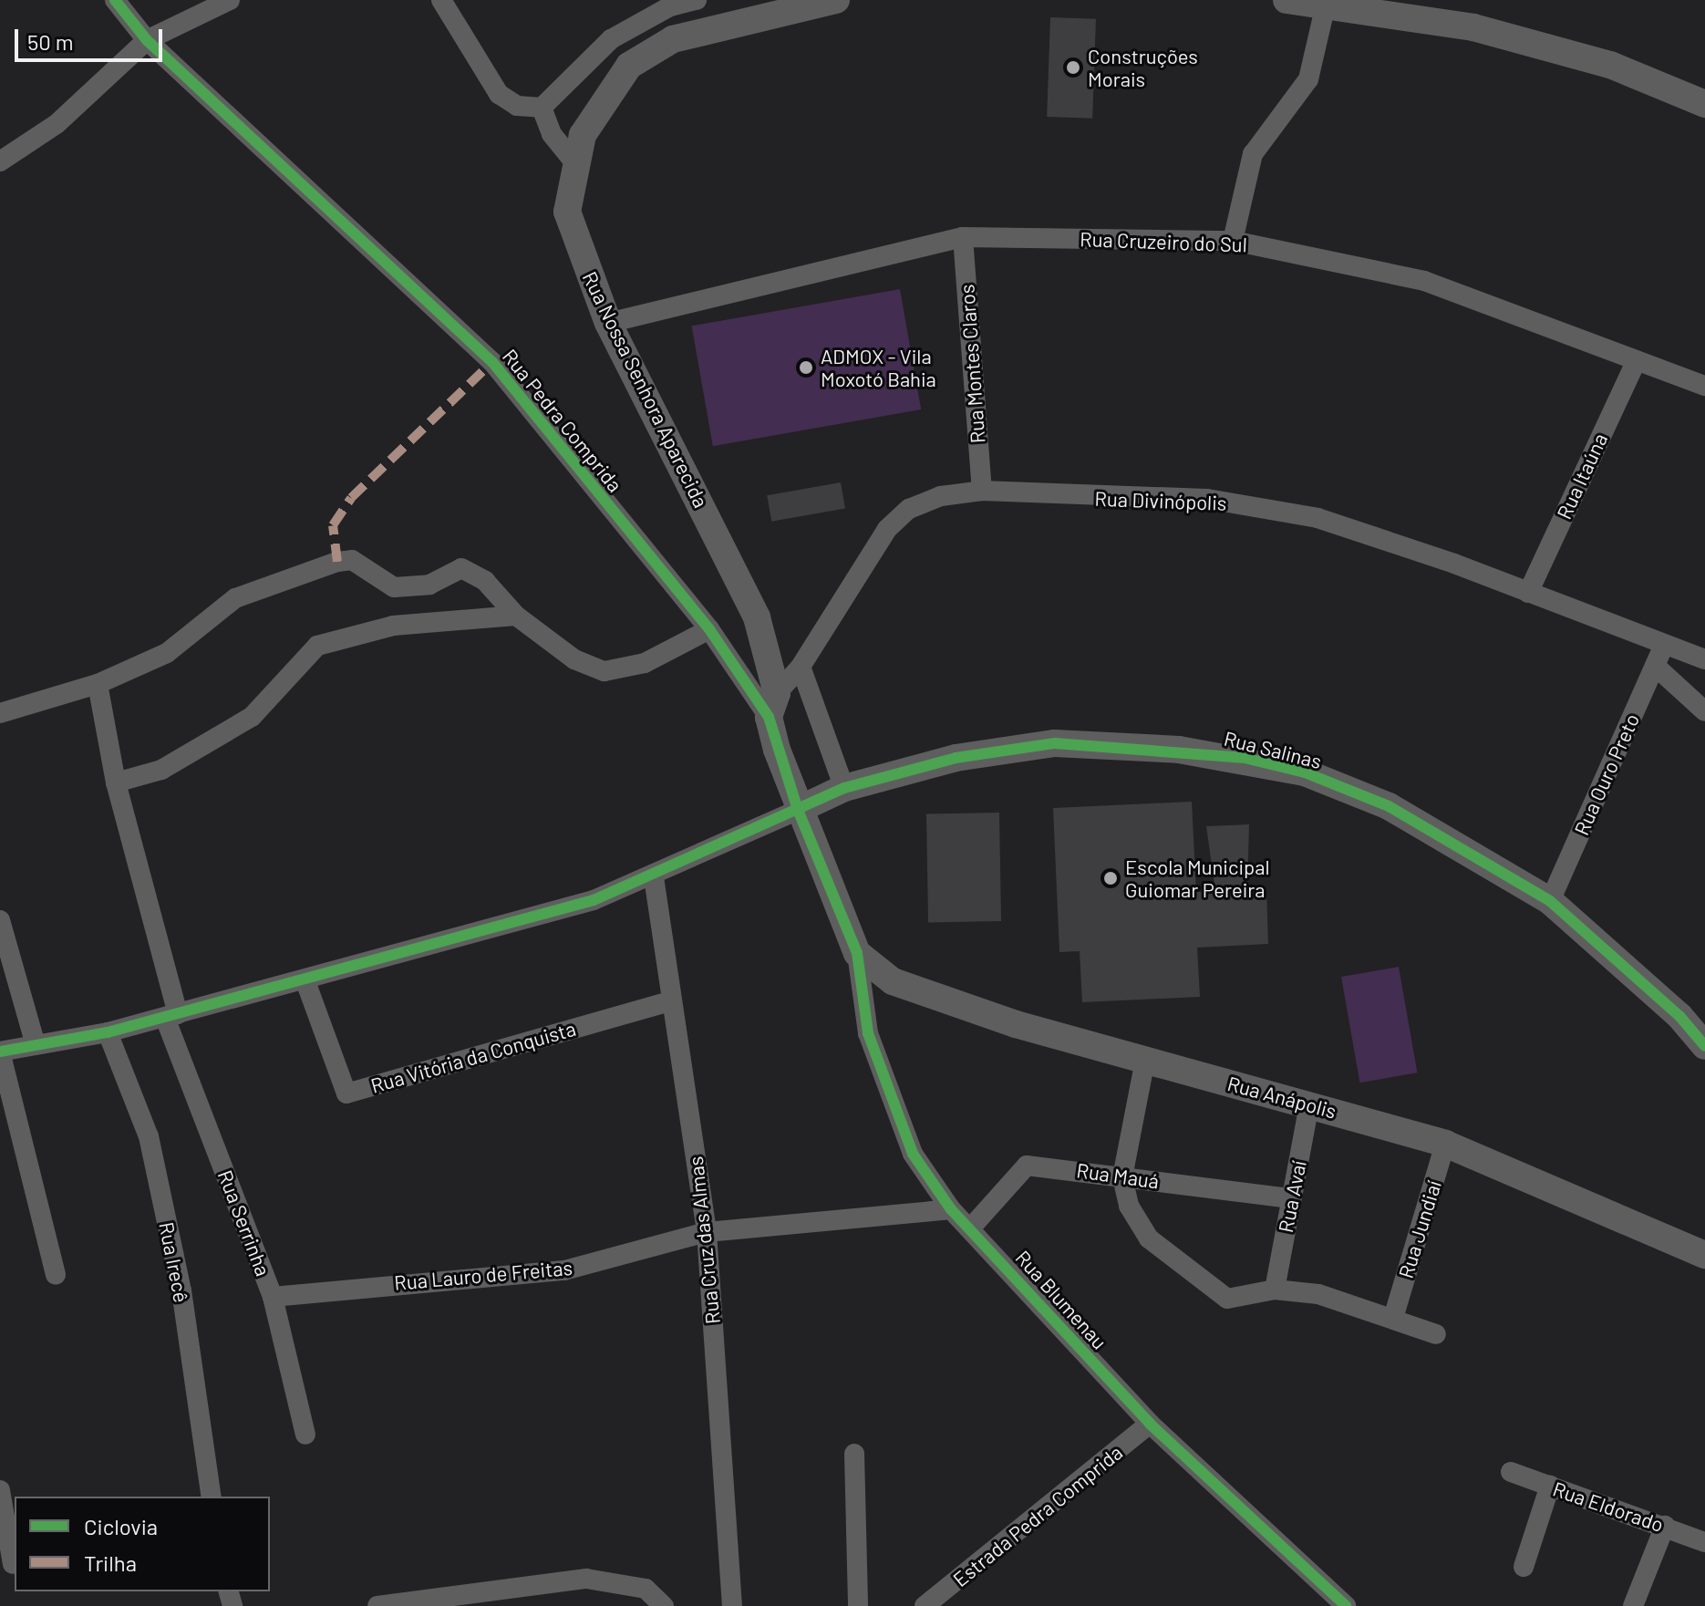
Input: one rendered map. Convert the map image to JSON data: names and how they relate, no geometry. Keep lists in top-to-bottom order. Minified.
{"streets":{"street":["Rua Cruzeiro do Sul","Rua Montes Claros","Rua Nossa Senhora Aparecida","Rua Pedra Comprida","Rua Itaúna","Rua Divinópolis","Rua Salinas","Rua Ouro Preto","Rua Vitória da Conquista","Rua Anápolis","Rua Mauá","Rua Avaí","Rua Serrinha","Rua Jundiaí","Rua Cruz das Almas","Rua Irecê","Rua Lauro de Freitas","Rua Blumenau","Rua Eldorado","Estrada Pedra Comprida"]},"crossings":[["Rua Cruzeiro do Sul","Rua Montes Claros"],["Rua Cruzeiro do Sul","Rua Nossa Senhora Aparecida"],["Rua Cruzeiro do Sul","Rua Itaúna"],["Rua Montes Claros","Rua Divinópolis"],["Rua Nossa Senhora Aparecida","Rua Pedra Comprida"],["Rua Nossa Senhora Aparecida","Rua Divinópolis"],["Rua Pedra Comprida","Rua Divinópolis"],["Rua Pedra Comprida","Rua Salinas"],["Rua Pedra Comprida","Rua Anápolis"],["Rua Pedra Comprida","Rua Blumenau"],["Rua Itaúna","Rua Divinópolis"],["Rua Divinópolis","Rua Ouro Preto"],["Rua Salinas","Rua Ouro Preto"],["Rua Vitória da Conquista","Rua Cruz das Almas"],["Rua Anápolis","Rua Avaí"],["Rua Anápolis","Rua Jundiaí"],["Rua Anápolis","Rua Blumenau"],["Rua Mauá","Rua Avaí"],["Rua Mauá","Rua Blumenau"],["Rua Serrinha","Rua Lauro de Freitas"],["Rua Cruz das Almas","Rua Lauro de Freitas"],["Rua Lauro de Freitas","Rua Blumenau"],["Rua Blumenau","Estrada Pedra Comprida"]],"places":["Construções Morais","ADMOX - Vila Moxotó Bahia","Escola Municipal Guiomar Pereira"],"legend":["Ciclovia","Trilha"],"scale_bar":"50 m"}
